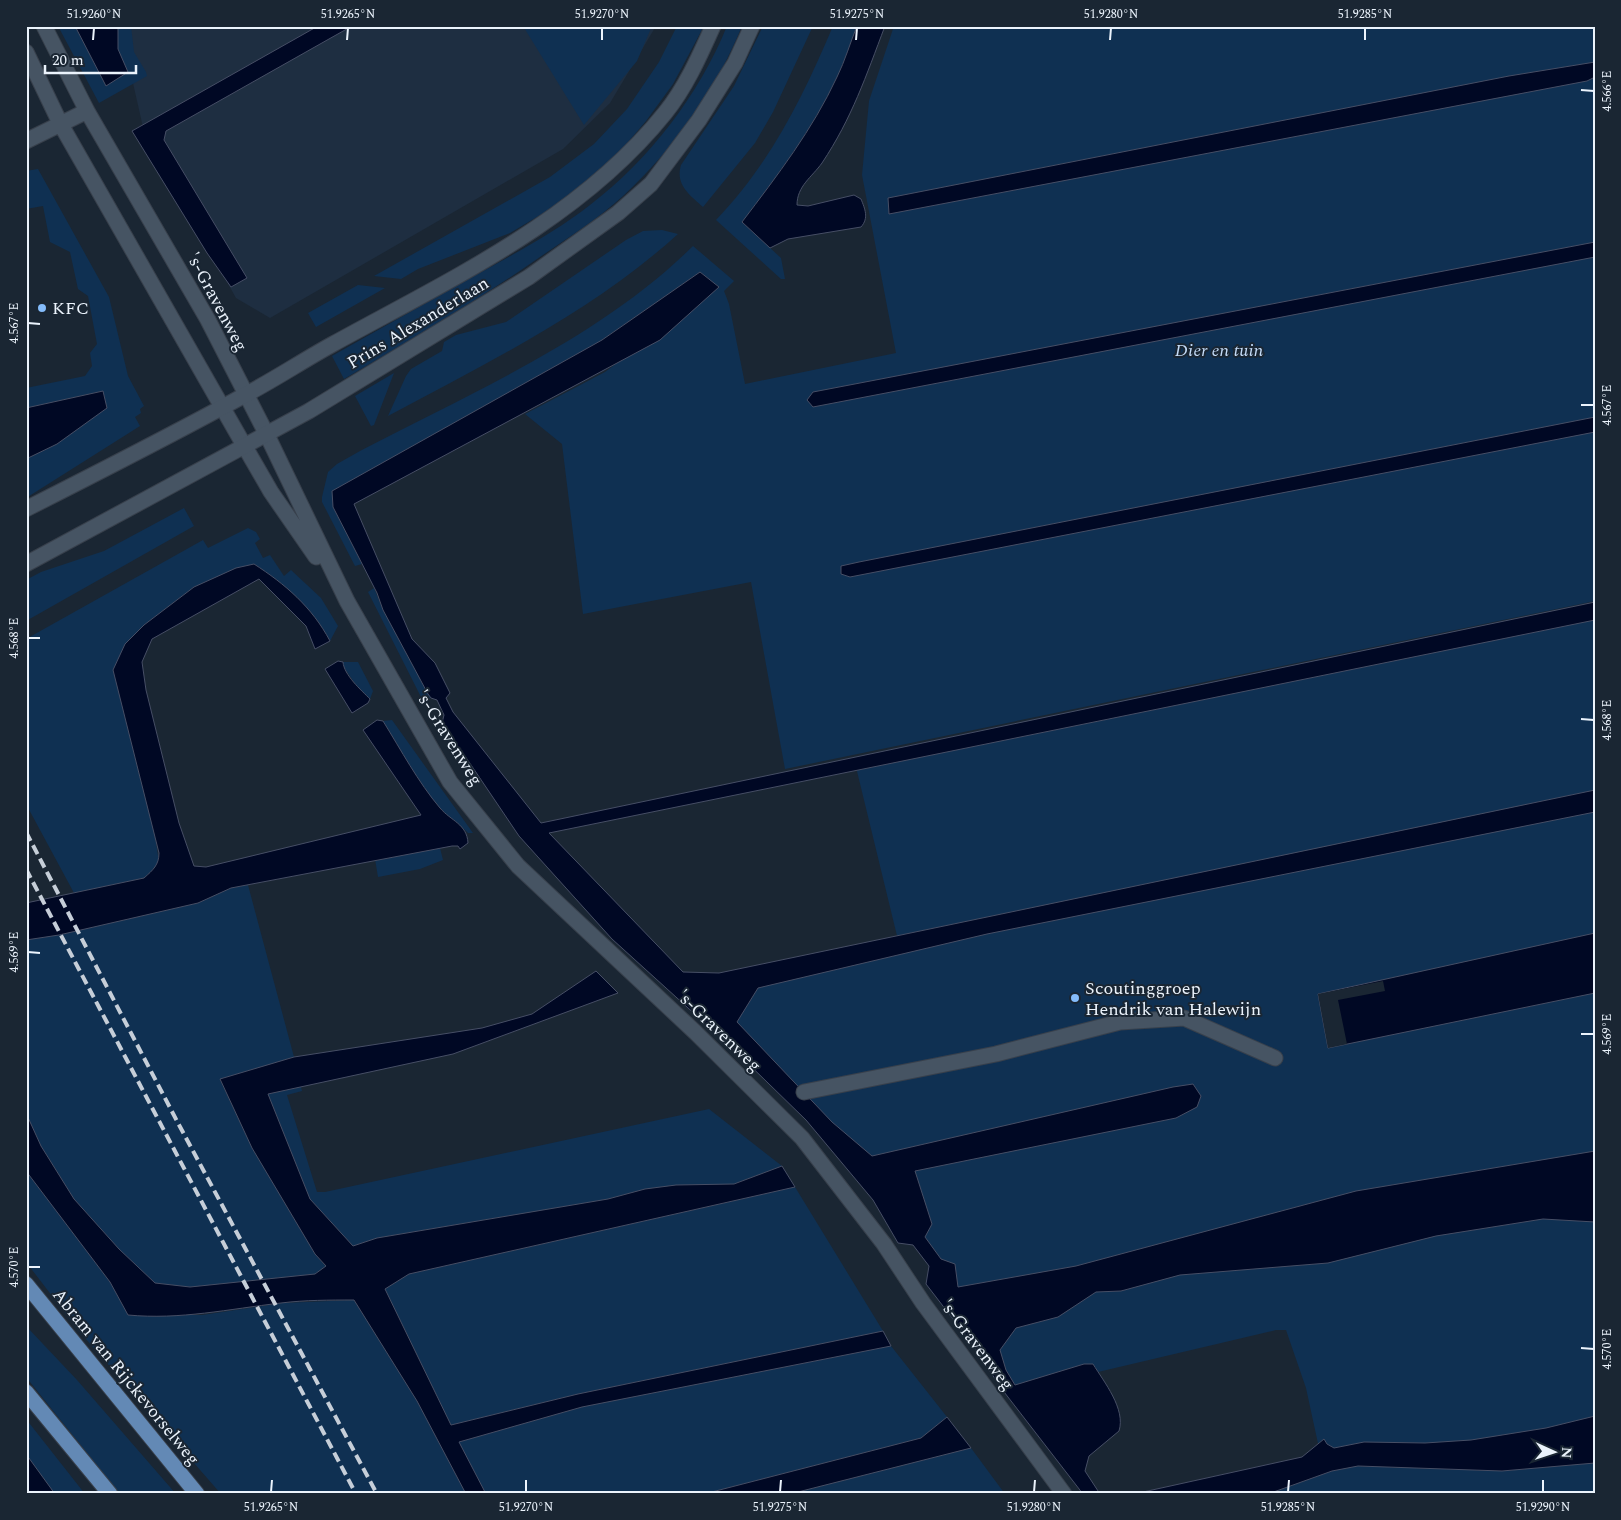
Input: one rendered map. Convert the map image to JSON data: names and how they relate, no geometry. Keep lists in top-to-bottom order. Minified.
{"streets":{"main road":["Abram van Rijckevorselweg"],"street":["'s-Gravenweg","Prins Alexanderlaan"]},"crossings":[["'s-Gravenweg","Prins Alexanderlaan"]],"parks":["Dier en tuin"],"places":["KFC","Scoutinggroep Hendrik van Halewijn"],"scale_bar":"20 m","north":"right","coordinates":["51.9260°N","51.9265°N","51.9270°N","51.9275°N","51.9280°N","51.9285°N","4.566°E","4.567°E","4.568°E","4.569°E","4.570°E","51.9290°N"]}
